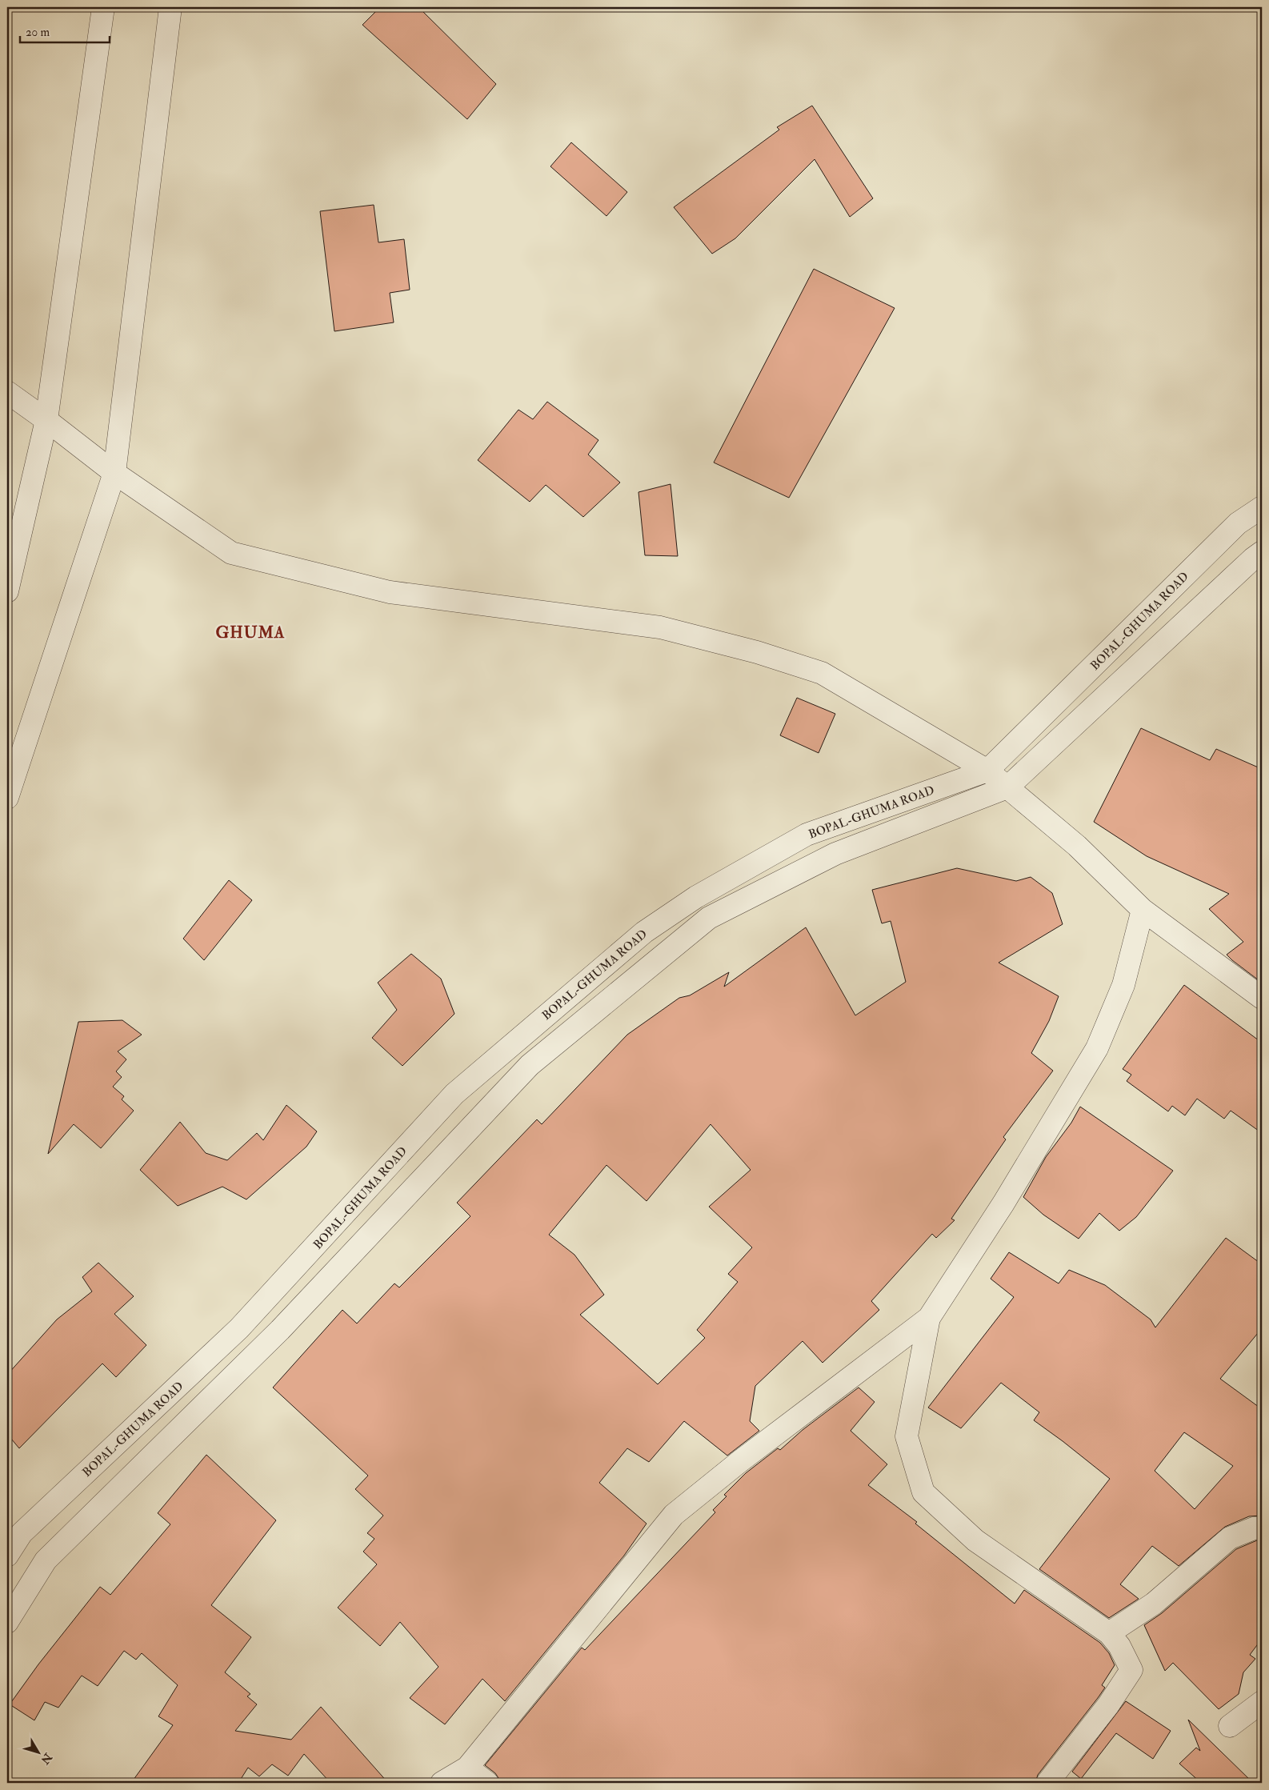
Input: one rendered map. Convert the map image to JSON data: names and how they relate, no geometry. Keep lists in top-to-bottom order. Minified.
{"streets":{"street":["BOPAL-GHUMA ROAD"]},"districts":["GHUMA"],"scale_bar":"20 m","north":"bottom right"}
